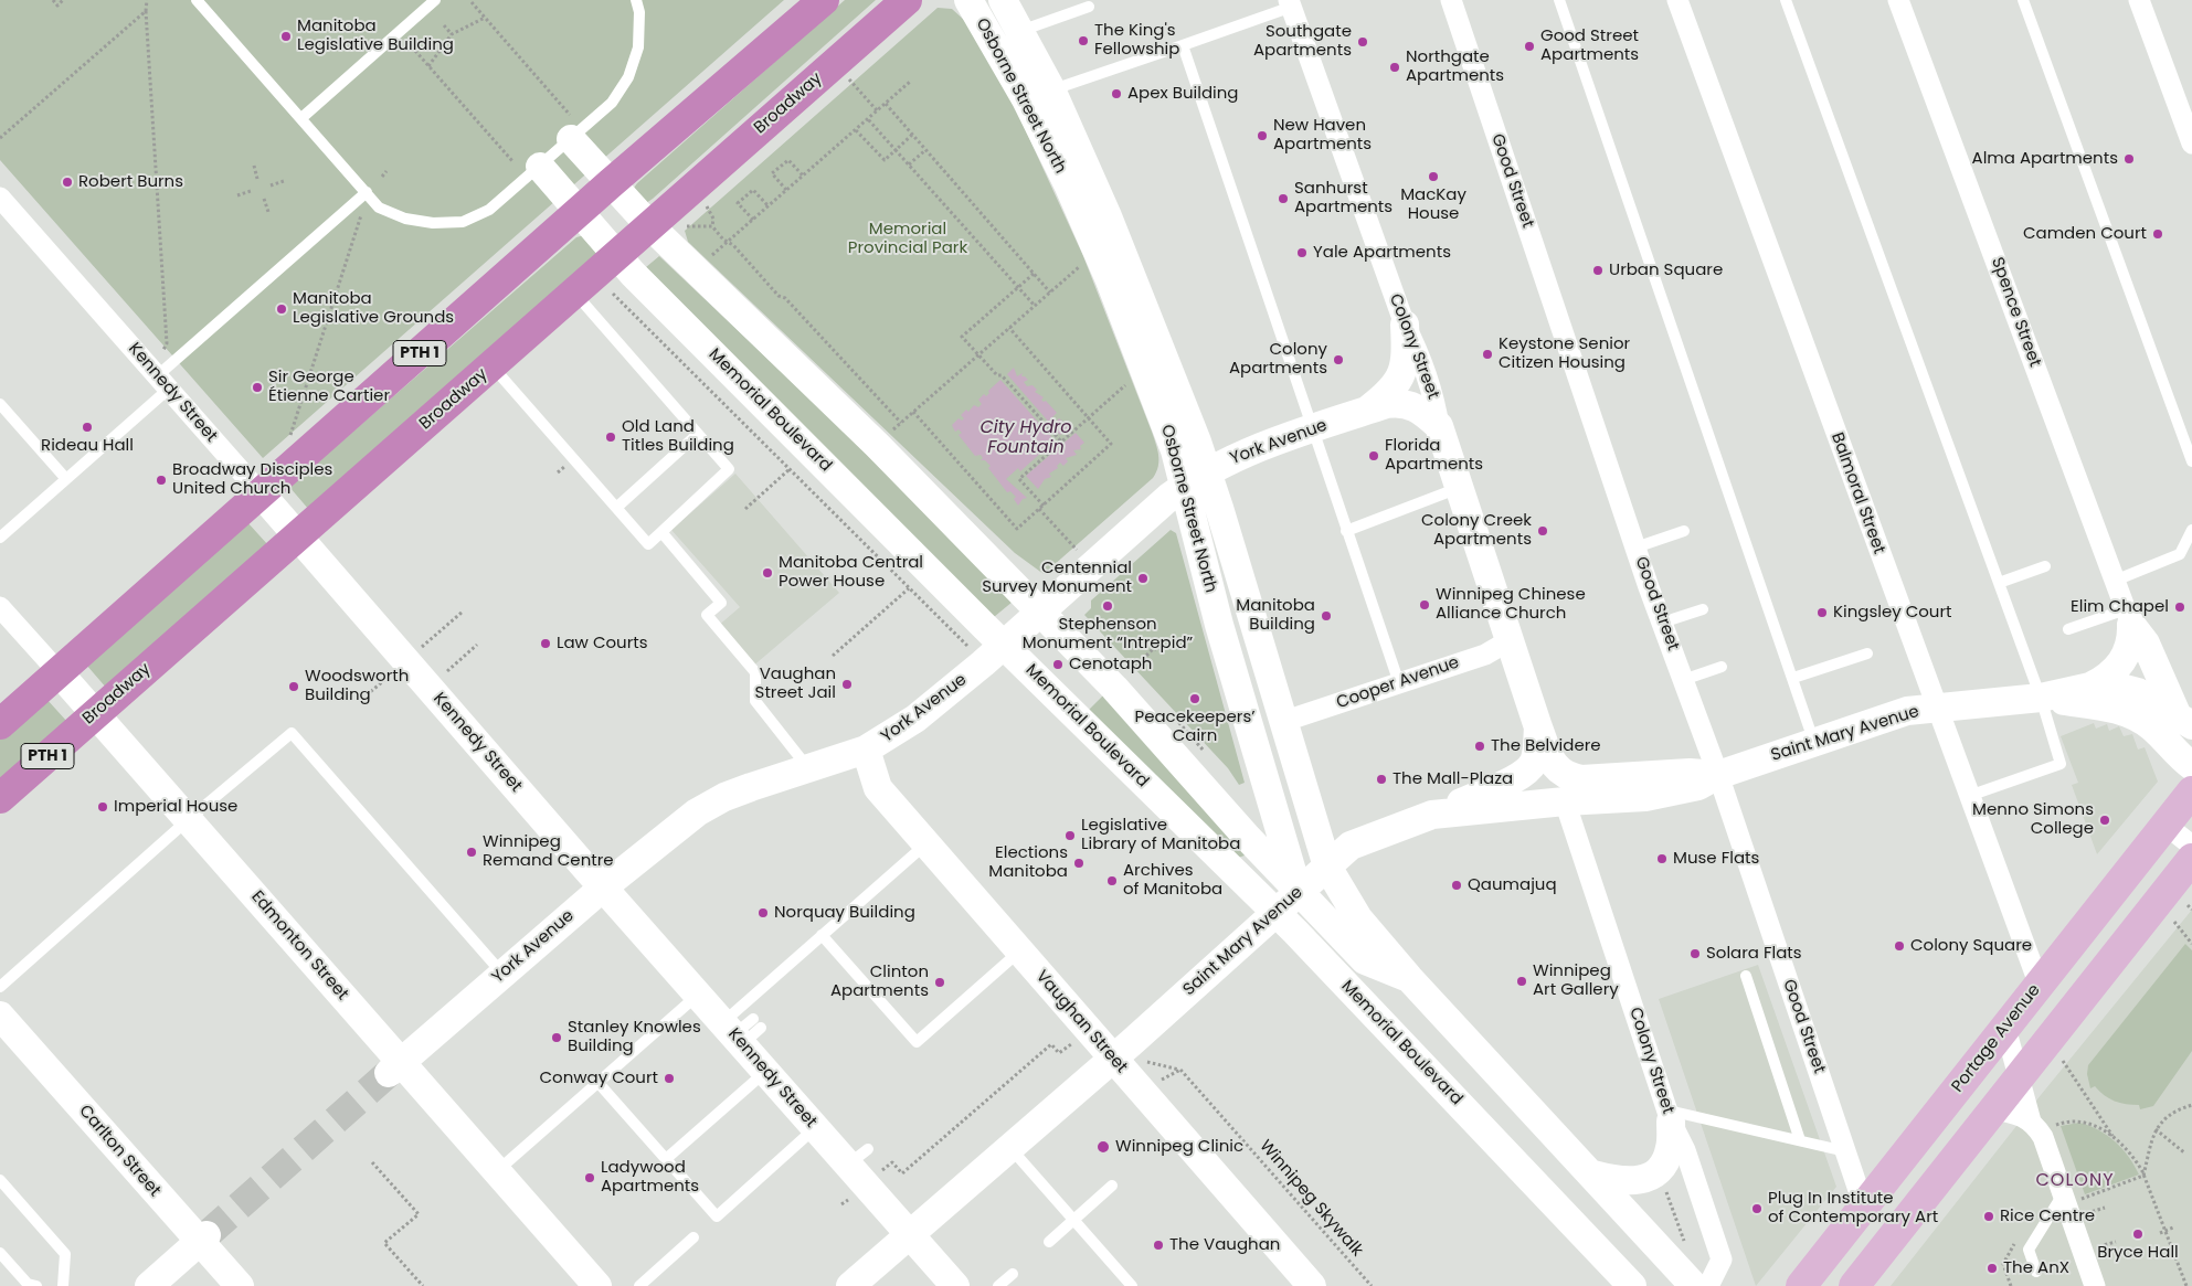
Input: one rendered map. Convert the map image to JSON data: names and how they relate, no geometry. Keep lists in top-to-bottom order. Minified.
{"streets":{"highway":["Broadway","PTH 1"],"main road":["Osborne Street North","Colony Street","Kennedy Street","Memorial Boulevard","York Avenue","Saint Mary Avenue","Edmonton Street","Vaughan Street","Portage Avenue","Carlton Street"],"street":["Good Street","Spence Street","Balmoral Street","Cooper Avenue"],"path":["Winnipeg Skywalk"]},"crossings":[["Osborne Street North","Memorial Boulevard"],["Osborne Street North","York Avenue"],["Osborne Street North","Cooper Avenue"],["Osborne Street North","Saint Mary Avenue"],["Broadway","Kennedy Street"],["Broadway","Memorial Boulevard"],["Broadway","Edmonton Street"],["Good Street","Saint Mary Avenue"],["Good Street","Portage Avenue"],["Colony Street","York Avenue"],["Colony Street","Cooper Avenue"],["Colony Street","Saint Mary Avenue"],["PTH 1","Kennedy Street"],["PTH 1","Memorial Boulevard"],["PTH 1","Edmonton Street"],["Kennedy Street","York Avenue"],["Kennedy Street","Saint Mary Avenue"],["Memorial Boulevard","York Avenue"],["Memorial Boulevard","Saint Mary Avenue"],["York Avenue","Edmonton Street"],["York Avenue","Vaughan Street"],["Balmoral Street","Saint Mary Avenue"],["Balmoral Street","Portage Avenue"],["Saint Mary Avenue","Vaughan Street"]],"districts":["COLONY"],"water":["City Hydro Fountain"],"parks":["Memorial Provincial Park"],"places":["Manitoba Legislative Building","The King's Fellowship","Southgate Apartments","Good Street Apartments","Northgate Apartments","Apex Building","New Haven Apartments","Alma Apartments","MacKay House","Robert Burns","Sanhurst Apartments","Camden Court","Yale Apartments","Urban Square","Manitoba Legislative Grounds","Keystone Senior Citizen Housing","Colony Apartments","Sir George Étienne Cartier","Rideau Hall","Old Land Titles Building","Florida Apartments","Broadway Disciples United Church","Colony Creek Apartments","Manitoba Central Power House","Centennial Survey Monument","Winnipeg Chinese Alliance Church","Stephenson Monument “Intrepid”","Elim Chapel","Kingsley Court","Manitoba Building","Law Courts","Cenotaph","Vaughan Street Jail","Woodsworth Building","Peacekeepers’ Cairn","The Belvidere","The Mall-Plaza","Imperial House","Menno Simons College","Legislative Library of Manitoba","Winnipeg Remand Centre","Muse Flats","Elections Manitoba","Archives of Manitoba","Qaumajuq","Norquay Building","Colony Square","Solara Flats","Winnipeg Art Gallery","Clinton Apartments","Stanley Knowles Building","Conway Court","Winnipeg Clinic","Ladywood Apartments","Plug In Institute of Contemporary Art","Rice Centre","Bryce Hall","The Vaughan","The AnX"]}
